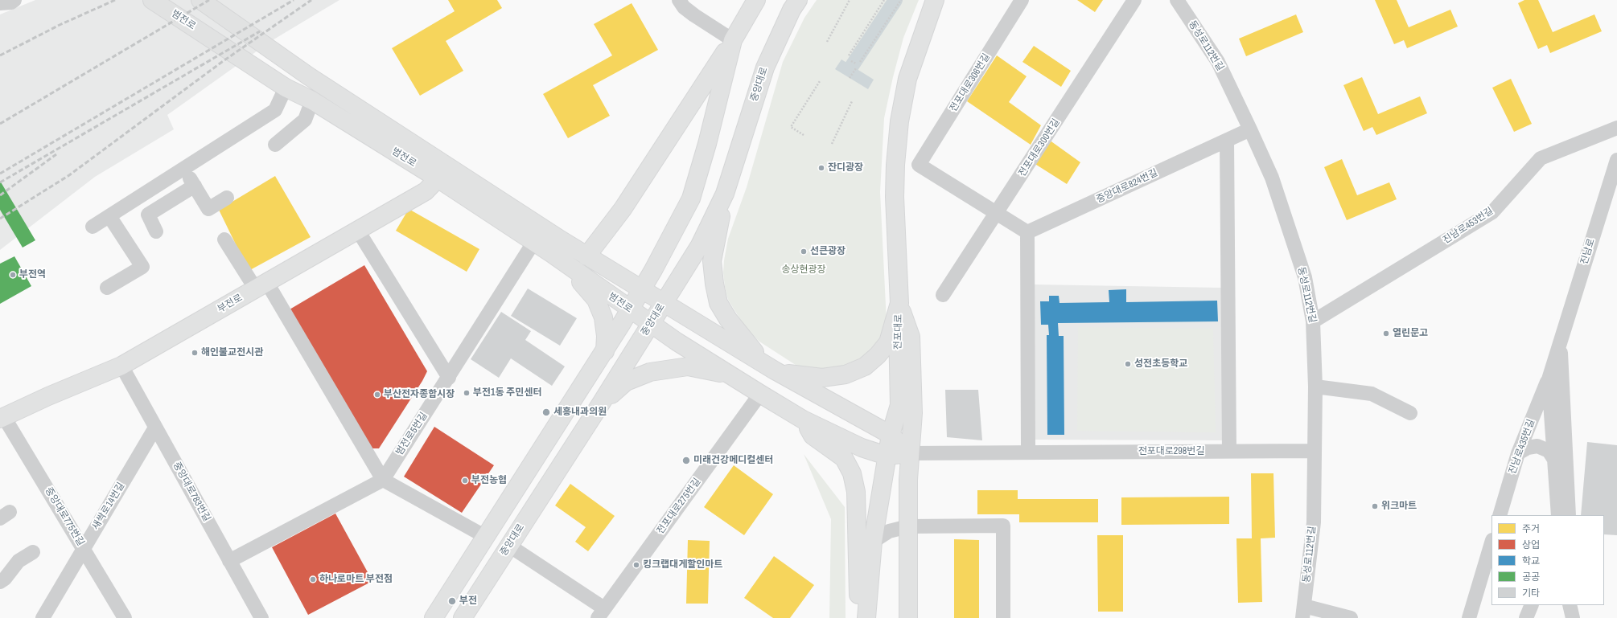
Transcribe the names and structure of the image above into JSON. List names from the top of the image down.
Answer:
{
  "streets": {
    "main road": [
      "범전로",
      "중앙대로",
      "부전로",
      "전포대로"
    ],
    "street": [
      "동성로112번길",
      "전포대로306번길",
      "전포대로300번길",
      "중앙대로824번길",
      "진남로453번길",
      "진남로",
      "범전로5번길",
      "진남로435번길",
      "전포대로298번길",
      "중앙대로783번길",
      "새싹로14번길",
      "전포대로275번길",
      "중앙대로775번길"
    ]
  },
  "crossings": [
    ["범전로", "중앙대로"],
    ["범전로", "부전로"],
    ["범전로", "범전로5번길"],
    ["동성로112번길", "중앙대로824번길"],
    ["동성로112번길", "진남로453번길"],
    ["동성로112번길", "전포대로298번길"],
    ["진남로", "진남로435번길"],
    ["부전로", "중앙대로783번길"],
    ["부전로", "중앙대로775번길"],
    ["전포대로", "전포대로298번길"],
    ["범전로5번길", "중앙대로783번길"],
    ["중앙대로783번길", "새싹로14번길"],
    ["새싹로14번길", "중앙대로775번길"]
  ],
  "parks": ["송상현광장"],
  "places": [
    "잔디광장",
    "선큰광장",
    "부전역",
    "열린문고",
    "해인불교전시관",
    "성전초등학교",
    "부전1동 주민센터",
    "부산전자종합시장",
    "세흥내과의원",
    "미래건강메디컬센터",
    "부전농협",
    "위크마트",
    "킹크랩대게할인마트",
    "하나로마트 부전점",
    "부전"
  ],
  "legend": [
    "주거",
    "상업",
    "학교",
    "공공",
    "기타"
  ]
}
